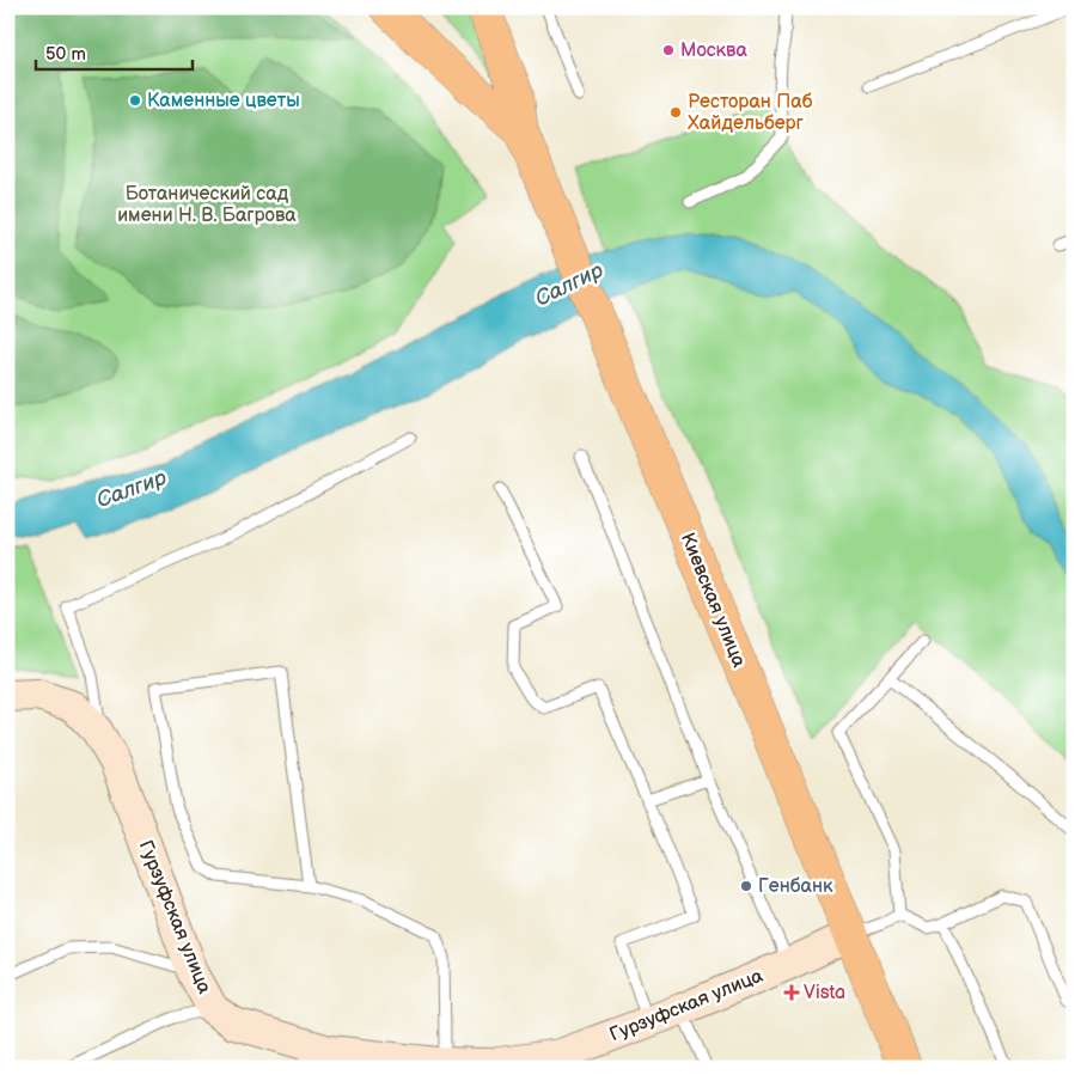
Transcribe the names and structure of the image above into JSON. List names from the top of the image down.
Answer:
{
  "streets": {
    "main road": ["Киевская улица", "Гурзуфская улица"]
  },
  "crossings": [
    ["Киевская улица", "Гурзуфская улица"]
  ],
  "water": ["Салгир"],
  "parks": ["Ботанический сад имени Н. В. Багрова"],
  "places": {
    "other": [
      "Москва",
      "Каменные цветы",
      "Ресторан Паб Хайдельберг",
      "Генбанк"
    ],
    "health": ["Vista"]
  },
  "scale_bar": "50 m"
}
